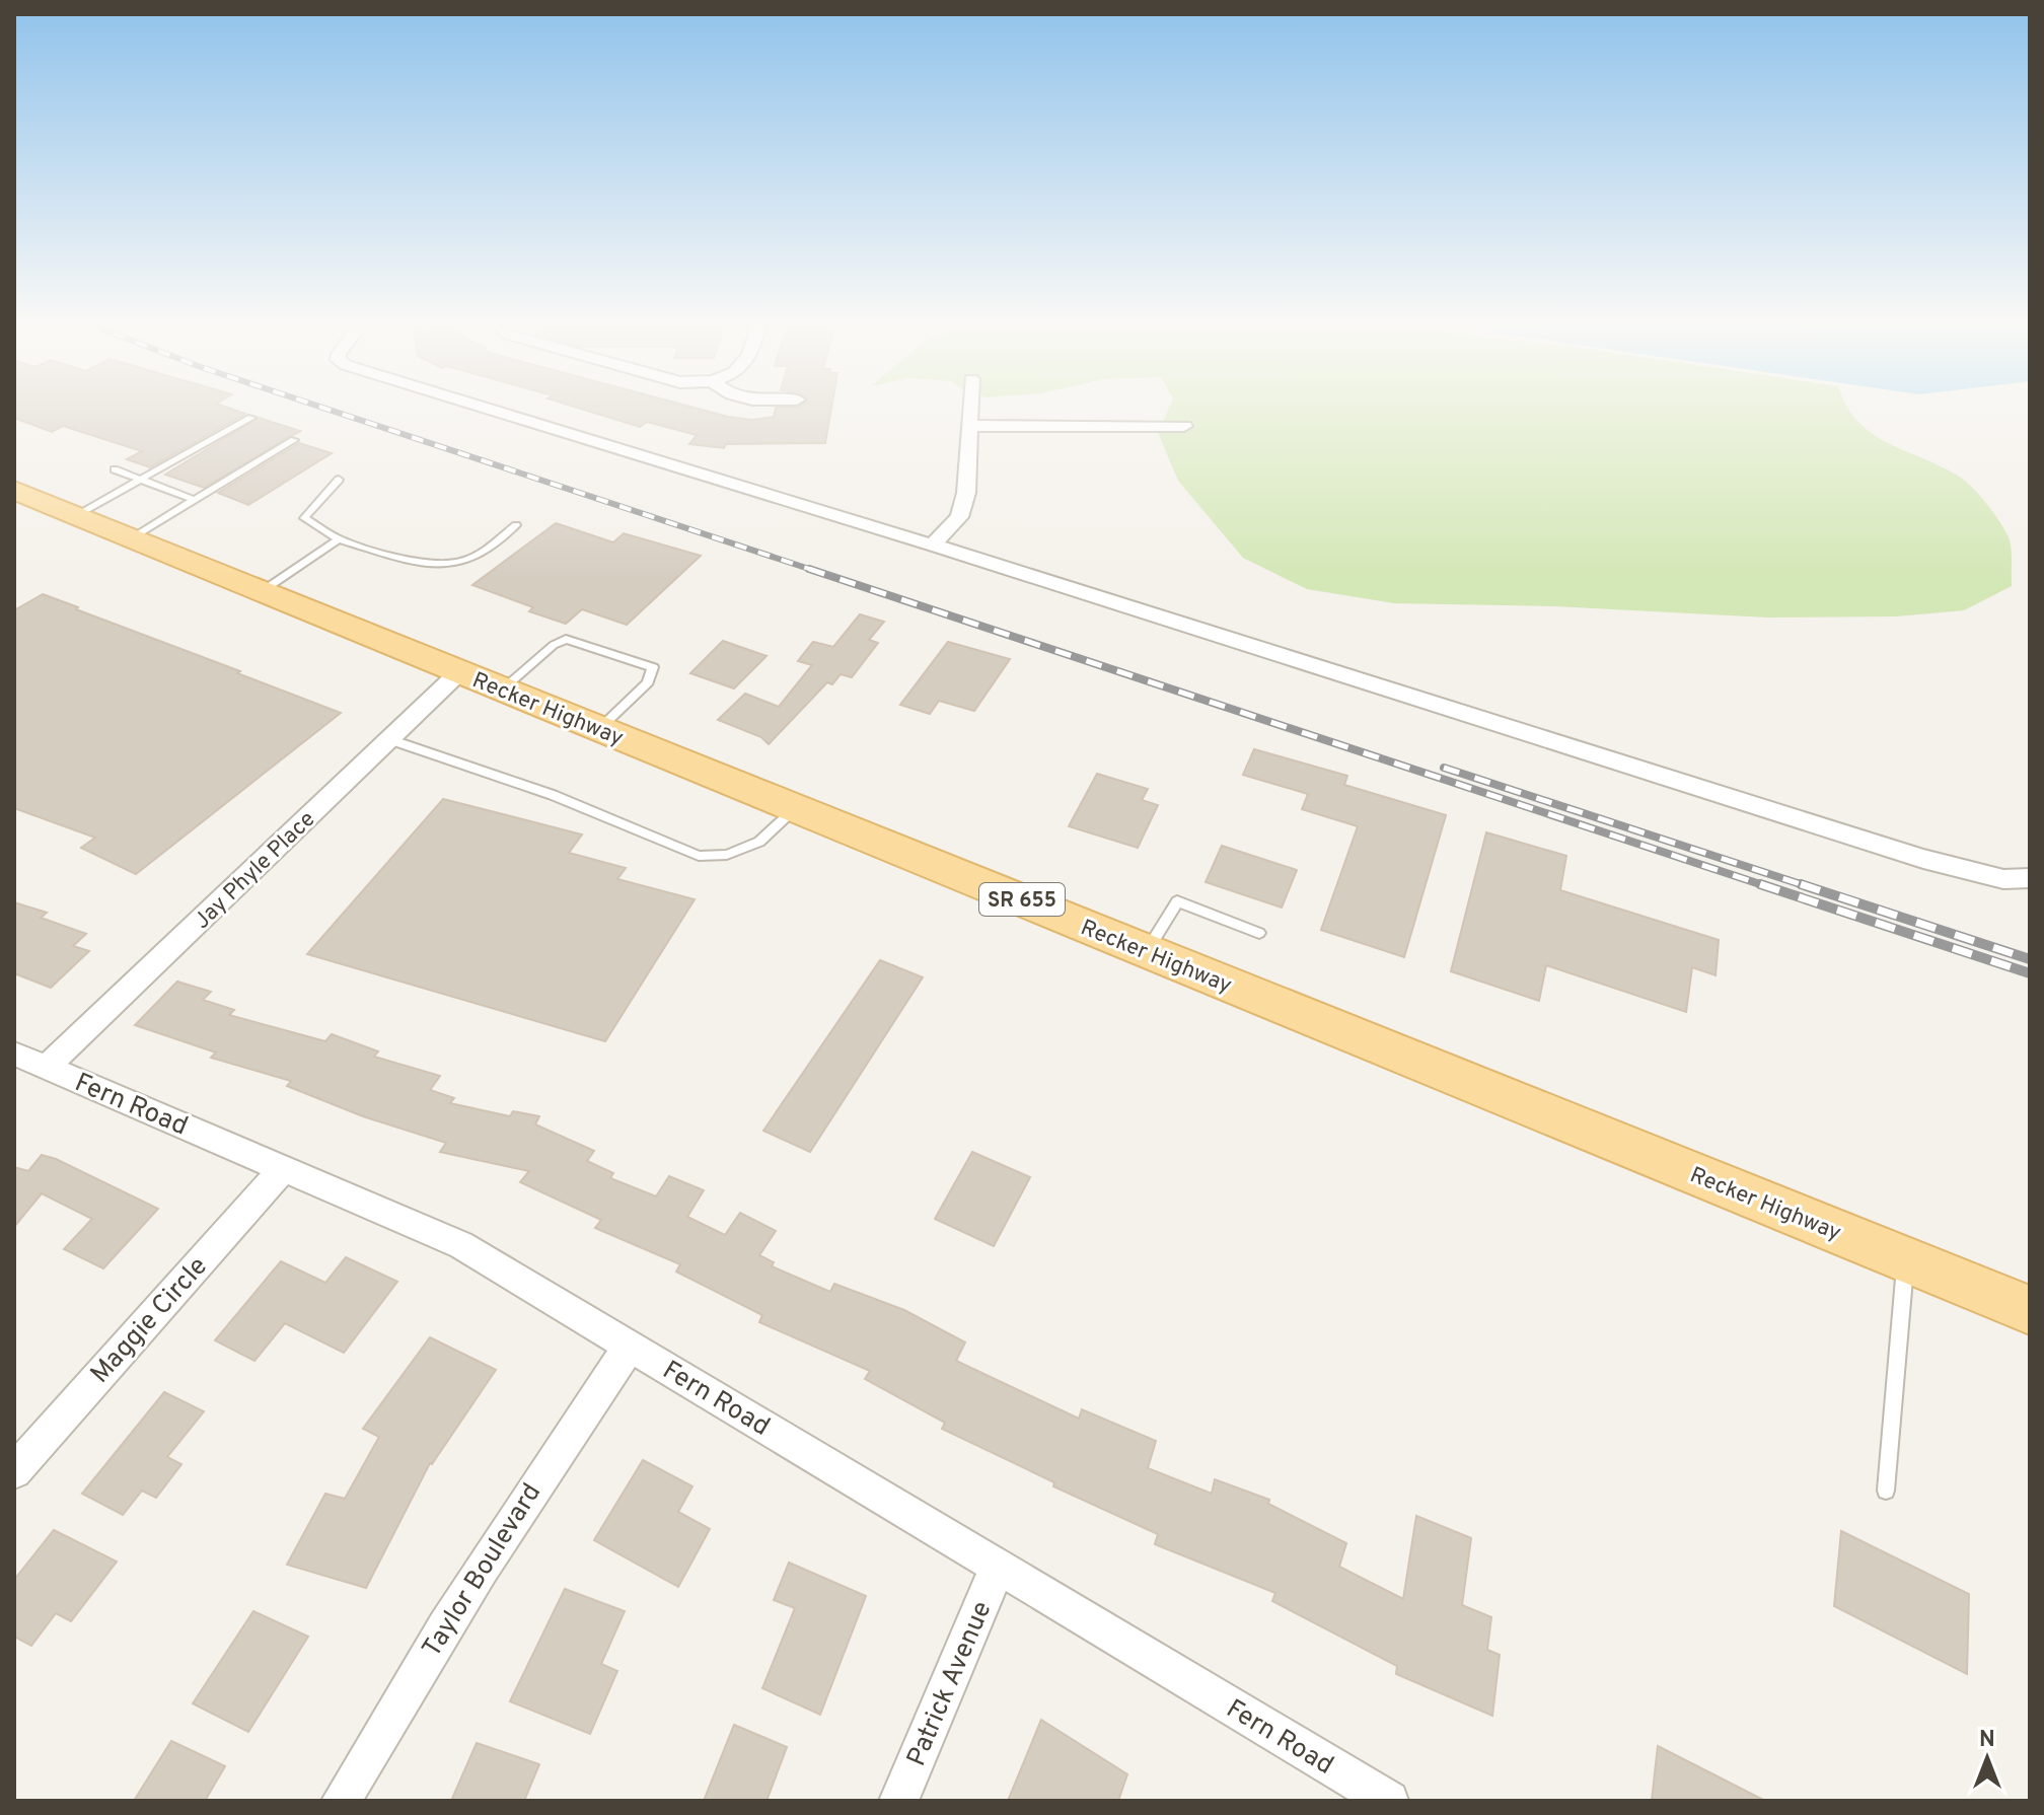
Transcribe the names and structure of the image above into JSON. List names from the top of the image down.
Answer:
{
  "streets": {
    "main road": ["Recker Highway", "SR 655"],
    "street": [
      "Jay Phyle Place",
      "Fern Road",
      "Maggie Circle",
      "Taylor Boulevard",
      "Patrick Avenue"
    ]
  },
  "crossings": [
    ["Recker Highway", "Jay Phyle Place"],
    ["Jay Phyle Place", "Fern Road"],
    ["Fern Road", "Maggie Circle"],
    ["Fern Road", "Taylor Boulevard"],
    ["Fern Road", "Patrick Avenue"]
  ],
  "north": "top"
}
